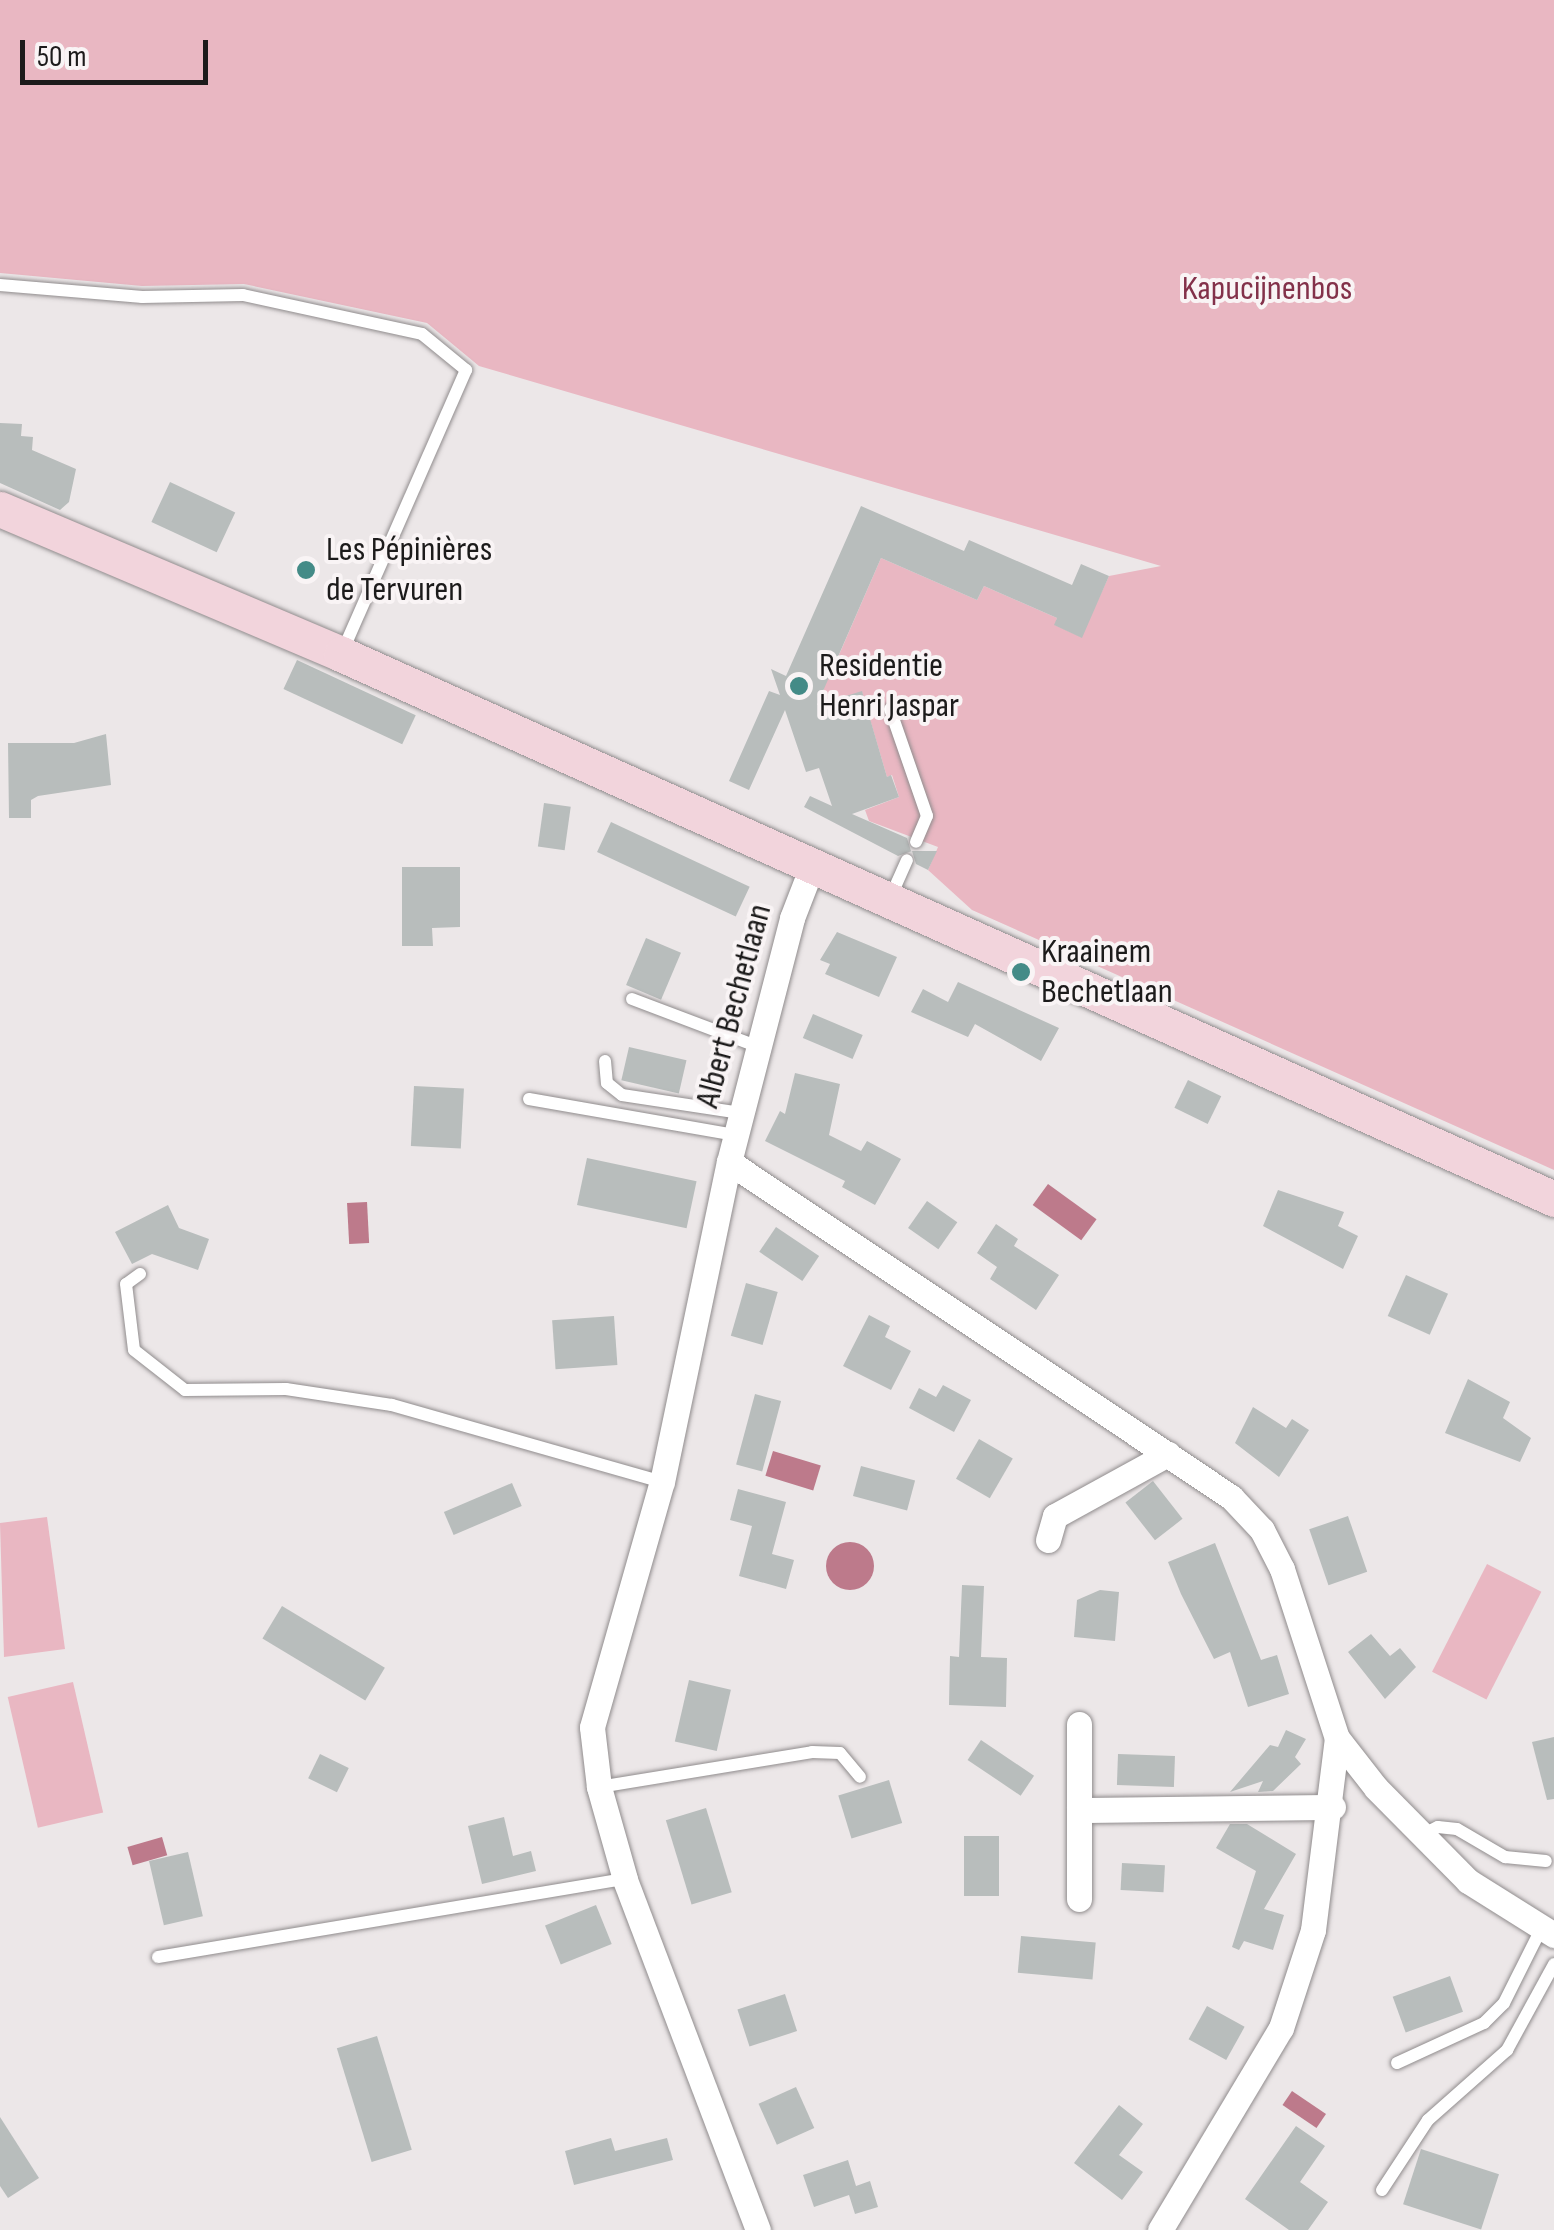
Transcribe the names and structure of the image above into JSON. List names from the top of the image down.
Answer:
{
  "streets": {
    "street": ["Albert Bechetlaan"]
  },
  "parks": ["Kapucijnenbos"],
  "places": ["Les Pépinières de Tervuren", "Residentie Henri Jaspar", "Kraainem Bechetlaan"],
  "scale_bar": "50 m"
}
